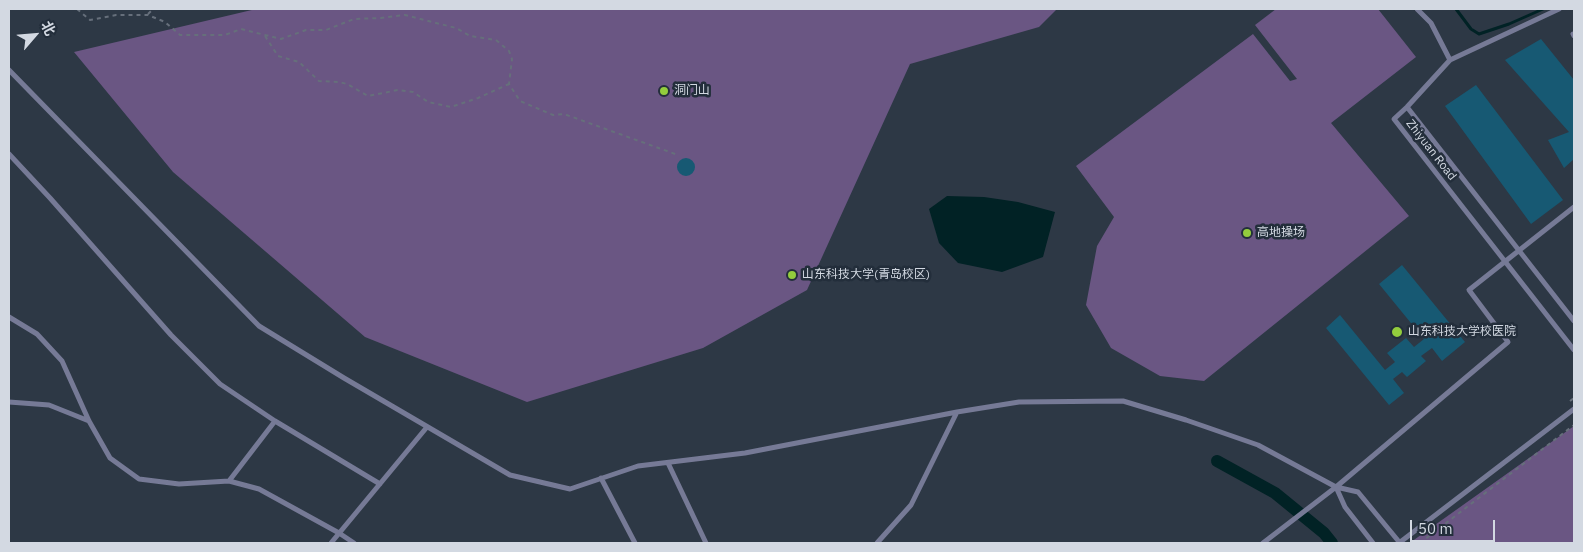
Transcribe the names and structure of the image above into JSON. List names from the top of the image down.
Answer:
{
  "streets": {
    "lane": ["Zhiyuan Road"]
  },
  "places": [
    "洞门山",
    "高地操场",
    "山东科技大学(青岛校区)",
    "山东科技大学校医院"
  ],
  "scale_bar": "50 m",
  "north": "top right"
}
